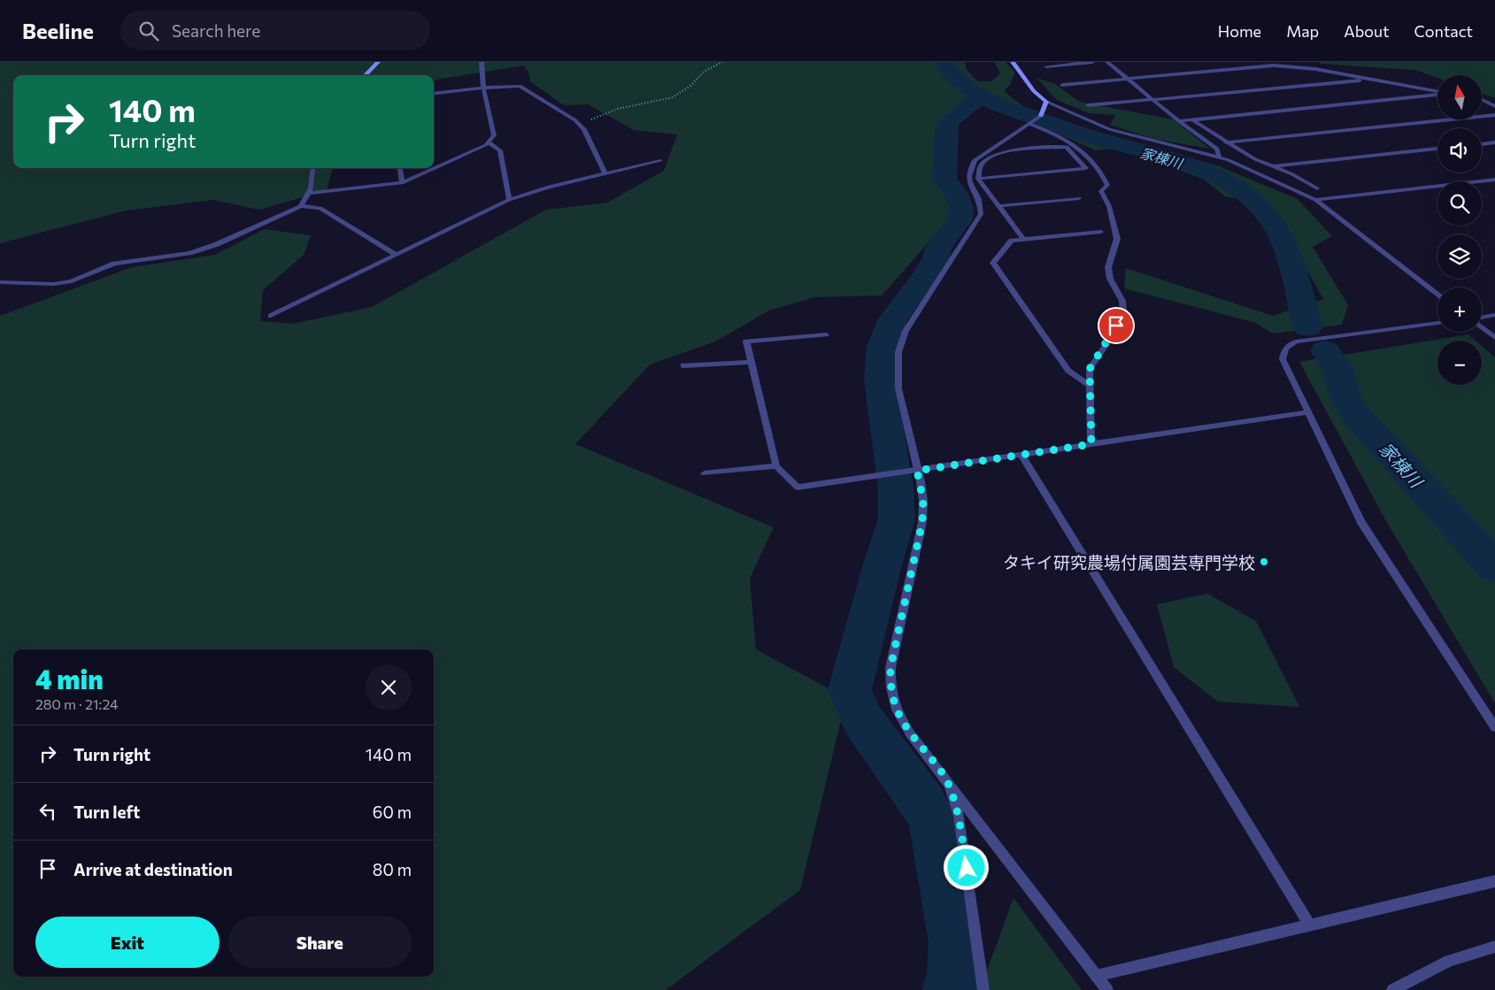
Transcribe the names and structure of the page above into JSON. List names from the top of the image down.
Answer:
{
  "water": ["家棟川"],
  "places": ["タキイ研究農場付属園芸専門学校"],
  "north": "top",
  "page": {
    "header": "Beeline",
    "search": "Search here",
    "nav": [
      "Home",
      "Map",
      "About",
      "Contact"
    ],
    "map_buttons": ["+", "−"],
    "turn": ["140 m", "Turn right"],
    "heading": ["4 min", "280 m · 21:24"],
    "list": [
      {
        "name": "Turn right",
        "value": "140 m"
      },
      {
        "name": "Turn left",
        "value": "60 m"
      },
      {
        "name": "Arrive at destination",
        "value": "80 m"
      }
    ],
    "buttons": ["Exit", "Share"]
  }
}
